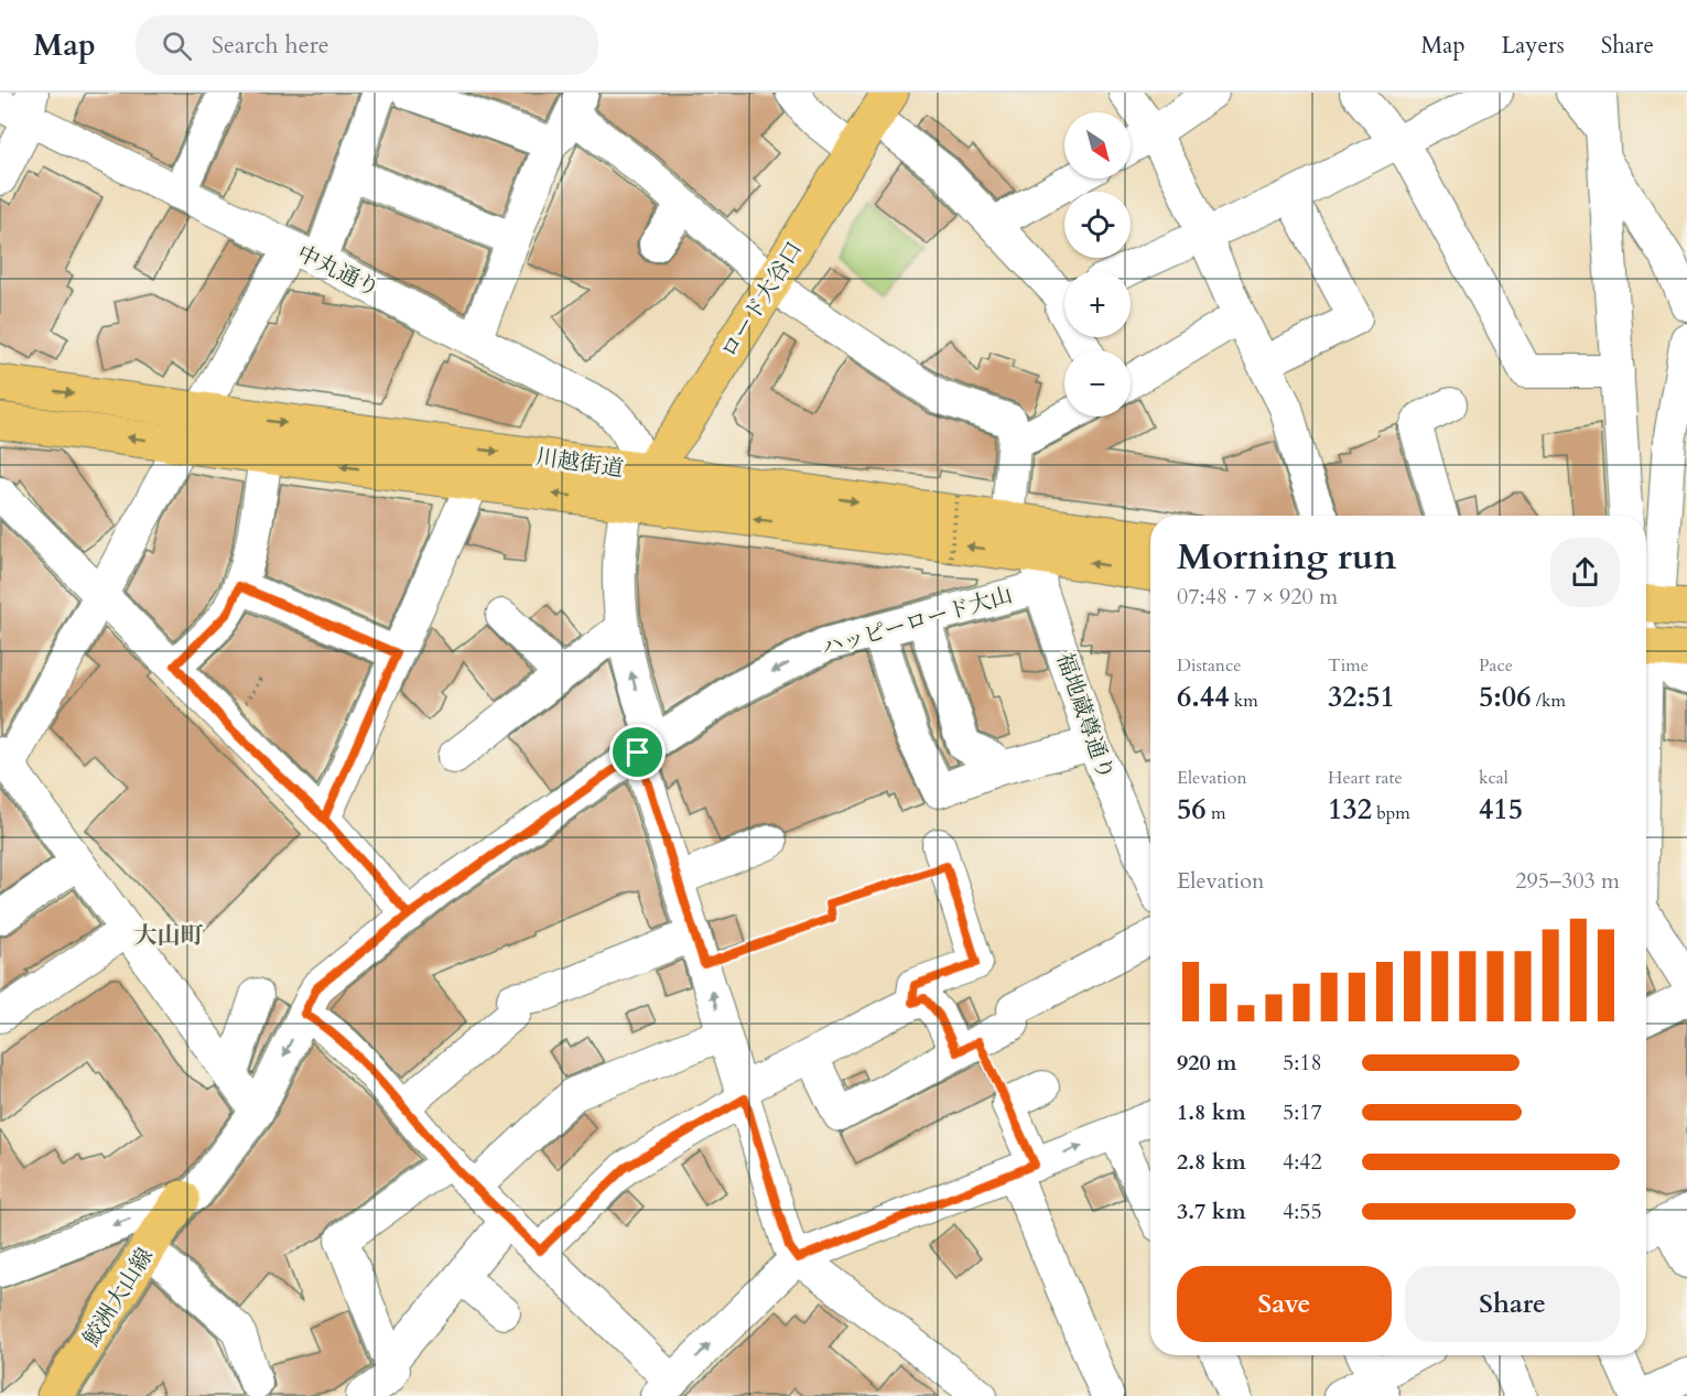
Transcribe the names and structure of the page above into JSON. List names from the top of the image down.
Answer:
{
  "streets": {
    "main road": ["ロード大谷口", "川越街道", "鮫洲大山線"],
    "street": ["中丸通り", "ハッピーロード大山", "福地蔵尊通り"]
  },
  "crossings": [
    ["中丸通り", "ロード大谷口"],
    ["中丸通り", "川越街道"],
    ["ロード大谷口", "川越街道"],
    ["川越街道", "ハッピーロード大山"],
    ["川越街道", "福地蔵尊通り"],
    ["ハッピーロード大山", "福地蔵尊通り"],
    ["ハッピーロード大山", "鮫洲大山線"]
  ],
  "districts": ["大山町"],
  "north": "bottom right",
  "page": {
    "header": "Map",
    "search": "Search here",
    "nav": ["Map", "Layers", "Share"],
    "map_buttons": ["+", "−"],
    "heading": ["Morning run", "07:48 · 7 × 920 m"],
    "stats": [
      ["Distance", "6.44 km"],
      ["Time", "32:51"],
      ["Pace", "5:06 /km"],
      ["Elevation", "56 m"],
      ["Heart rate", "132 bpm"],
      ["kcal", "415"]
    ],
    "chart": ["Elevation", "295–303 m"],
    "list": [
      {
        "name": "920 m",
        "note": "5:18"
      },
      {
        "name": "1.8 km",
        "note": "5:17"
      },
      {
        "name": "2.8 km",
        "note": "4:42"
      },
      {
        "name": "3.7 km",
        "note": "4:55"
      }
    ],
    "buttons": ["Save", "Share"]
  }
}
